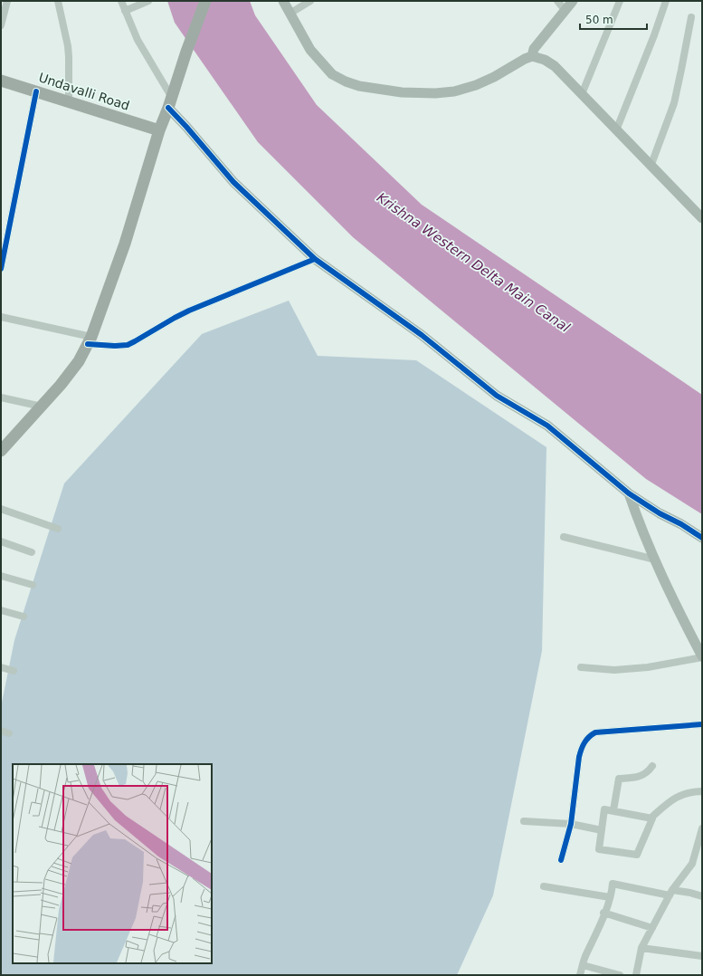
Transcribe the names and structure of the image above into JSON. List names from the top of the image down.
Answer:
{
  "streets": {
    "main road": ["Undavalli Road"]
  },
  "water": ["Krishna Western Delta Main Canal"],
  "scale_bar": "50 m"
}
